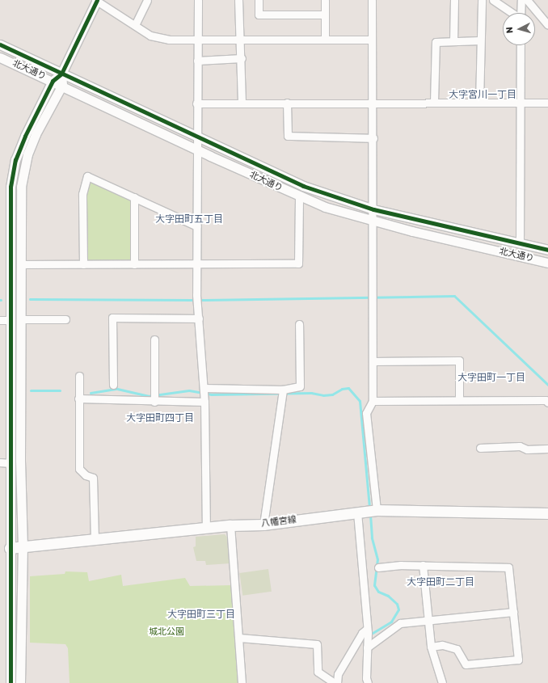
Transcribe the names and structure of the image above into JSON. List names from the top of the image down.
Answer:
{
  "streets": {
    "main road": ["八幡宮線"],
    "street": ["北大通り"]
  },
  "districts": [
    "大字宮川一丁目",
    "大字田町五丁目",
    "大字田町一丁目",
    "大字田町四丁目",
    "大字田町二丁目",
    "大字田町三丁目"
  ],
  "parks": ["城北公園"],
  "north": "left"
}
